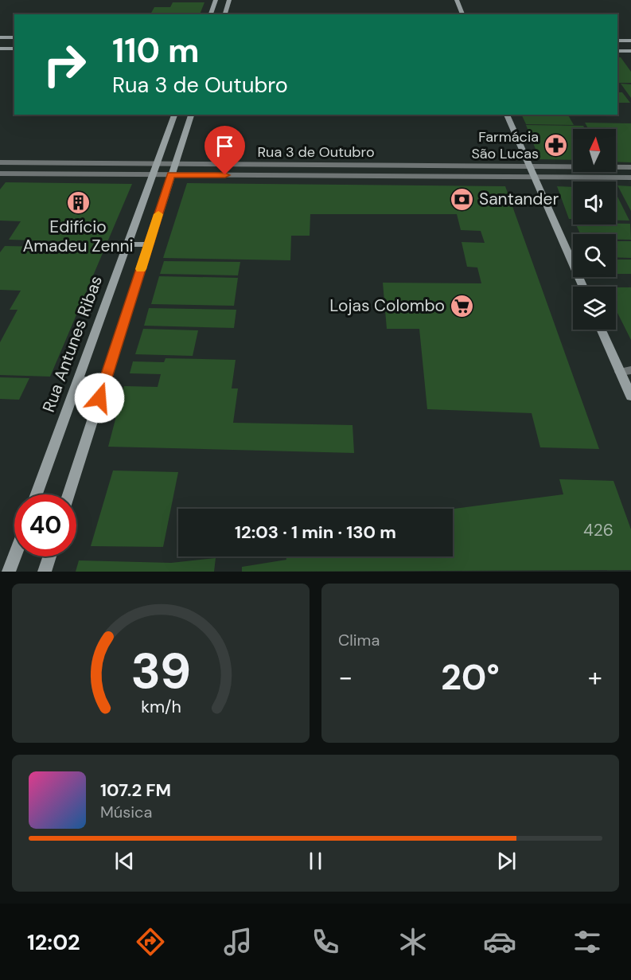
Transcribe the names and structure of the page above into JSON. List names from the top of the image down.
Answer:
{
  "streets": {
    "street": ["Rua 3 de Outubro", "Rua Antunes Ribas"]
  },
  "crossings": [
    ["Rua 3 de Outubro", "Rua Antunes Ribas"]
  ],
  "places": {
    "pharmacy": ["Farmácia São Lucas"],
    "bank": ["Santander"],
    "building": ["Edifício Amadeu Zenni"],
    "supermarket": ["Lojas Colombo"]
  },
  "house_numbers": ["426"],
  "north": "top",
  "page": {
    "turn": ["110 m", "Rua 3 de Outubro"],
    "limit": "40",
    "trip": "12:03 · 1 min · 130 m",
    "tile": "Clima",
    "heat": ["−", "20°", "+"],
    "song": ["107.2 FM", "Música"],
    "tabs": "12:02",
    "gauge": ["39", "km/h"]
  }
}
